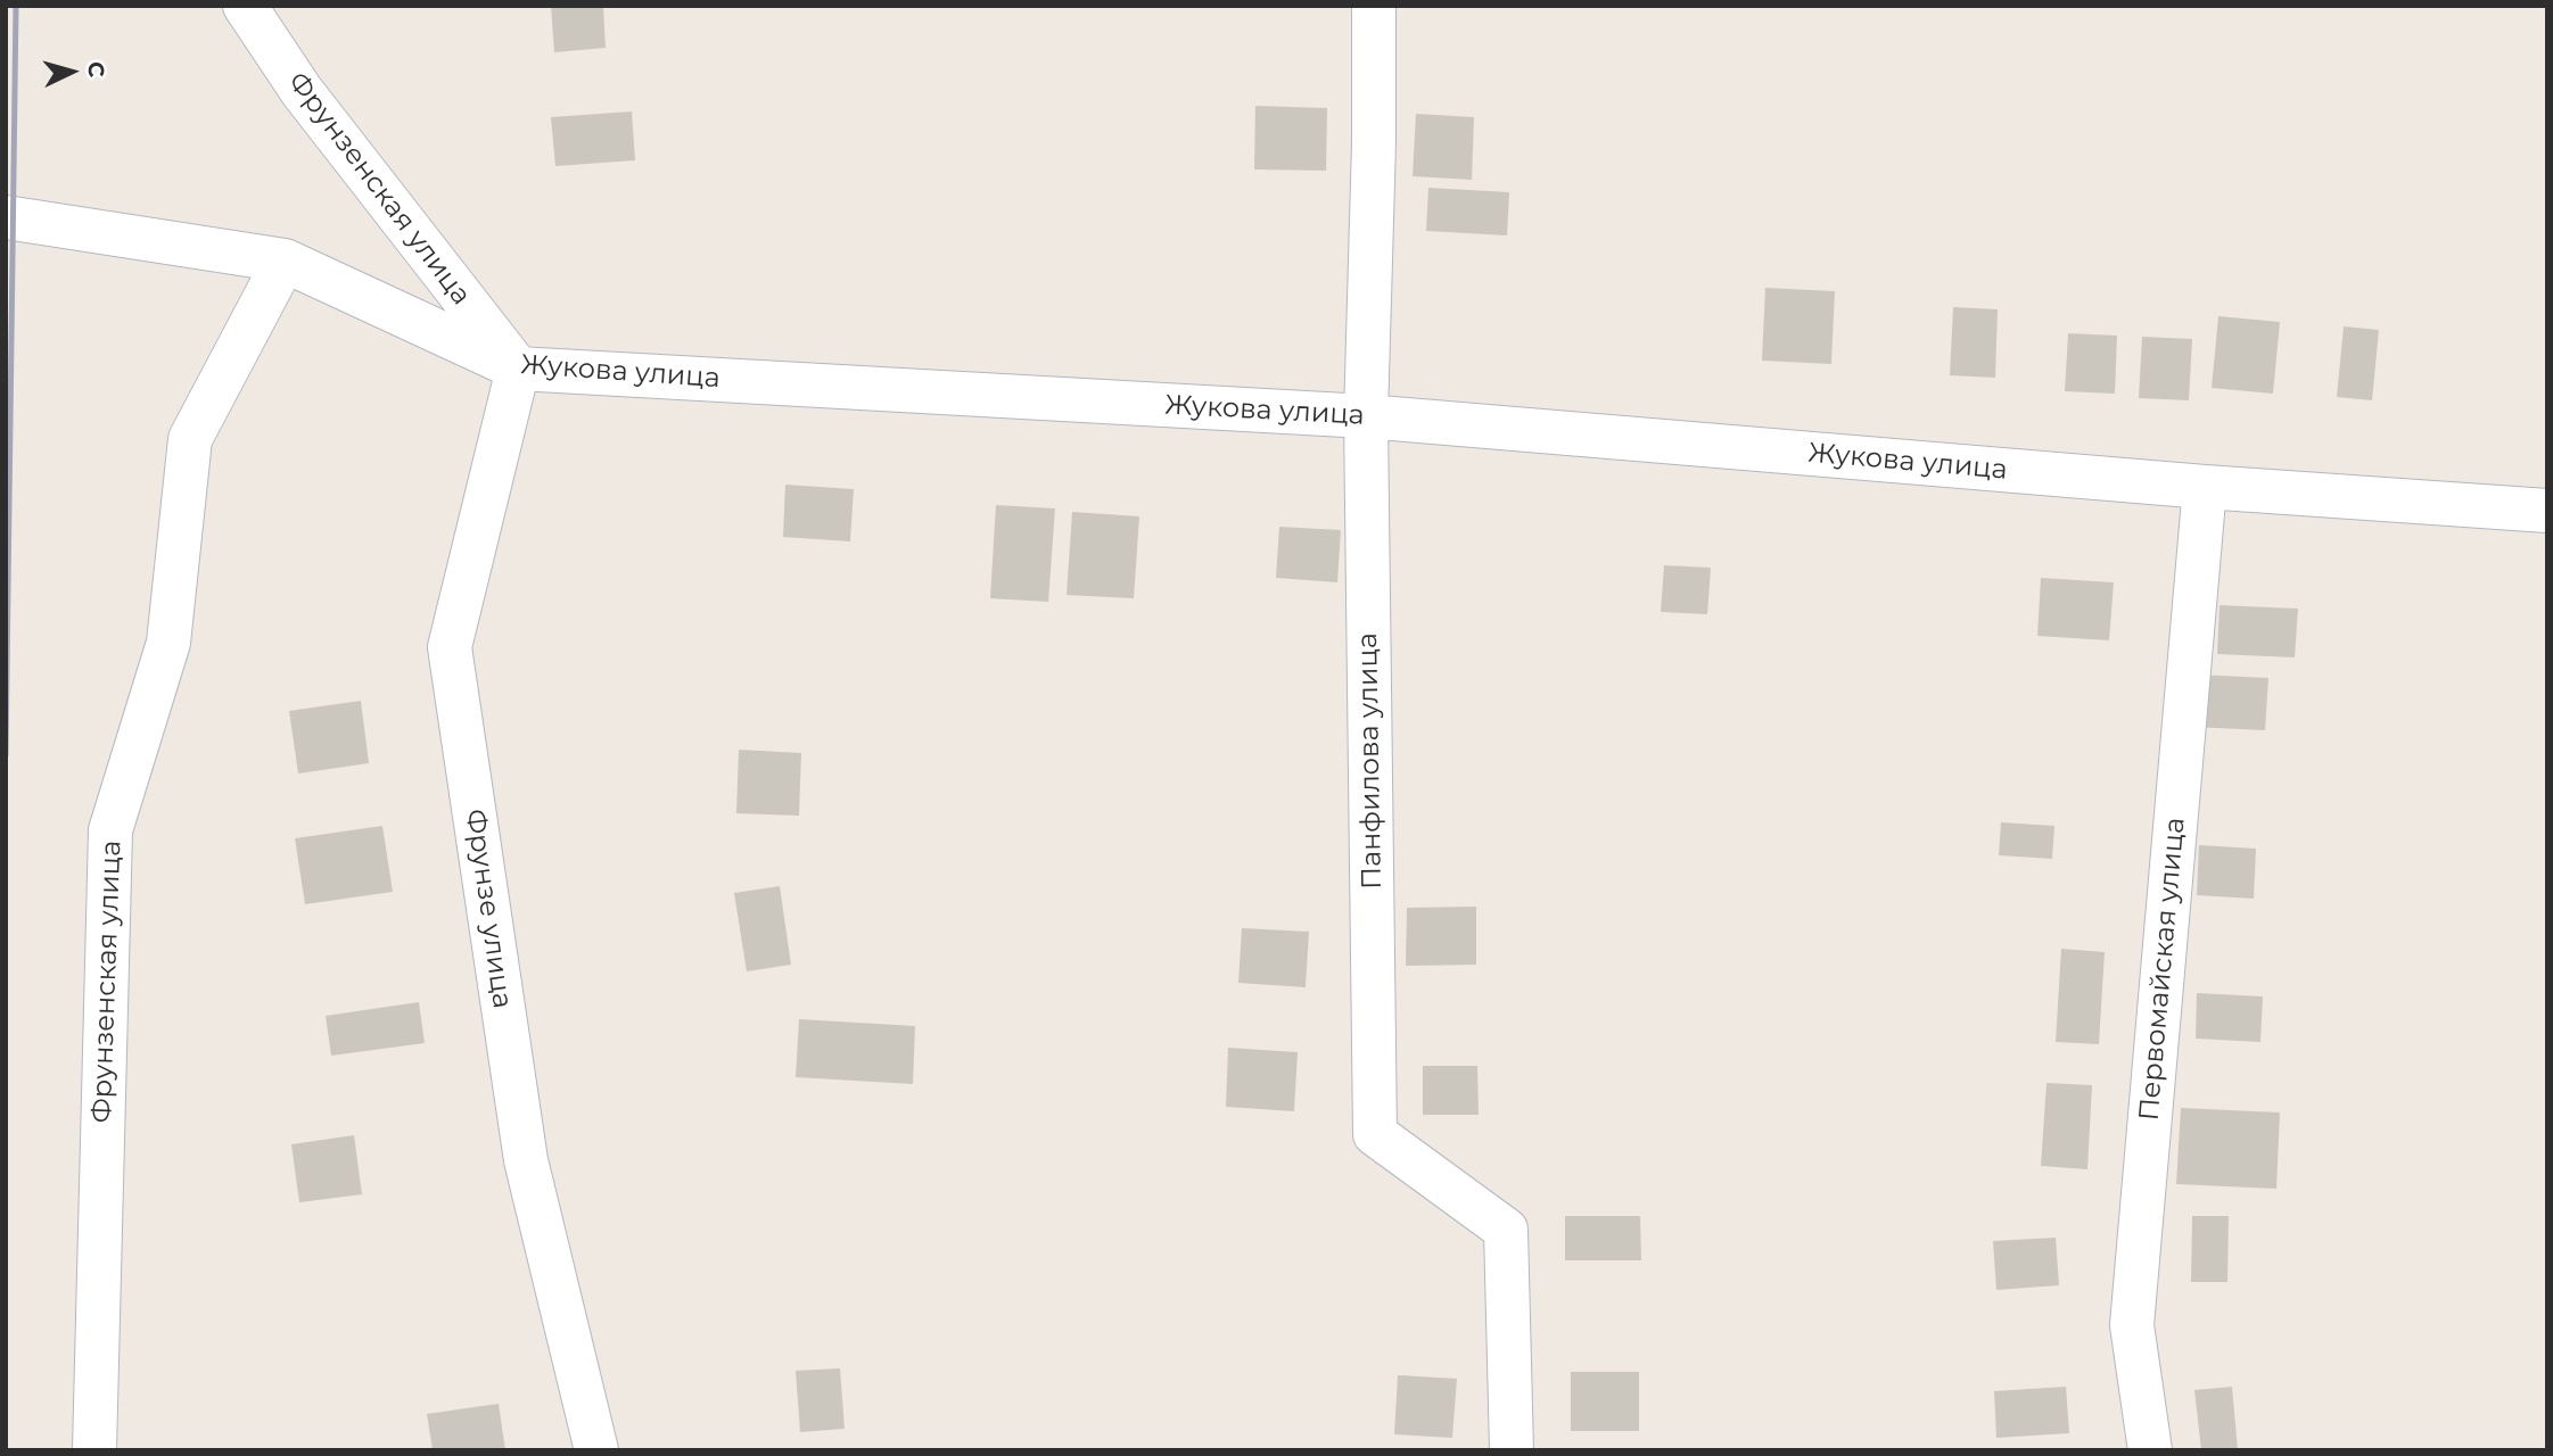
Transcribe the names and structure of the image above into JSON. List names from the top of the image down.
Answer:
{
  "streets": {
    "street": [
      "Фрунзенская улица",
      "Жукова улица",
      "Панфилова улица",
      "Фрунзе улица",
      "Первомайская улица"
    ]
  },
  "crossings": [
    ["Фрунзенская улица", "Жукова улица"],
    ["Фрунзенская улица", "Фрунзе улица"],
    ["Жукова улица", "Панфилова улица"],
    ["Жукова улица", "Фрунзе улица"],
    ["Жукова улица", "Первомайская улица"]
  ],
  "north": "right"
}
